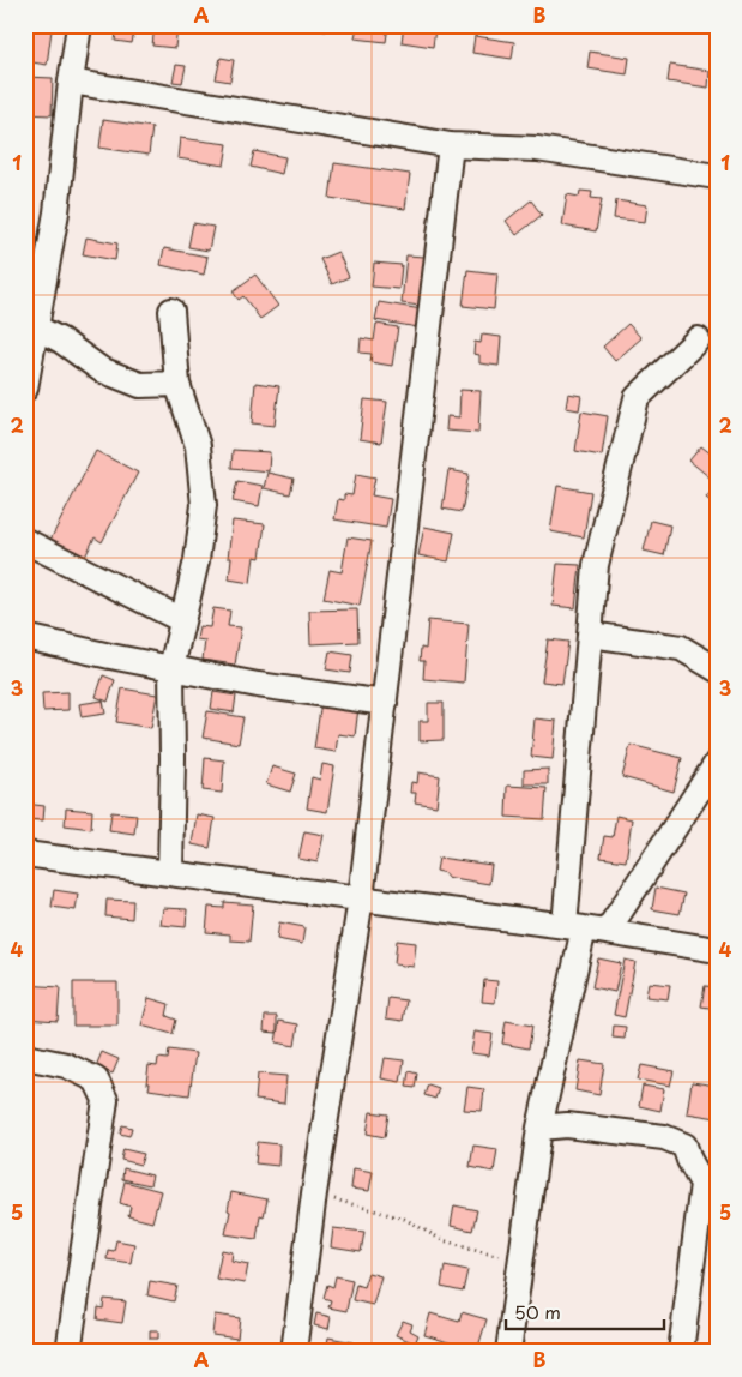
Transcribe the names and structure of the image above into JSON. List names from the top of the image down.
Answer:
{
  "scale_bar": "50 m",
  "grid": {
    "columns": ["A", "B"],
    "rows": [
      "1",
      "2",
      "3",
      "4",
      "5"
    ]
  }
}
